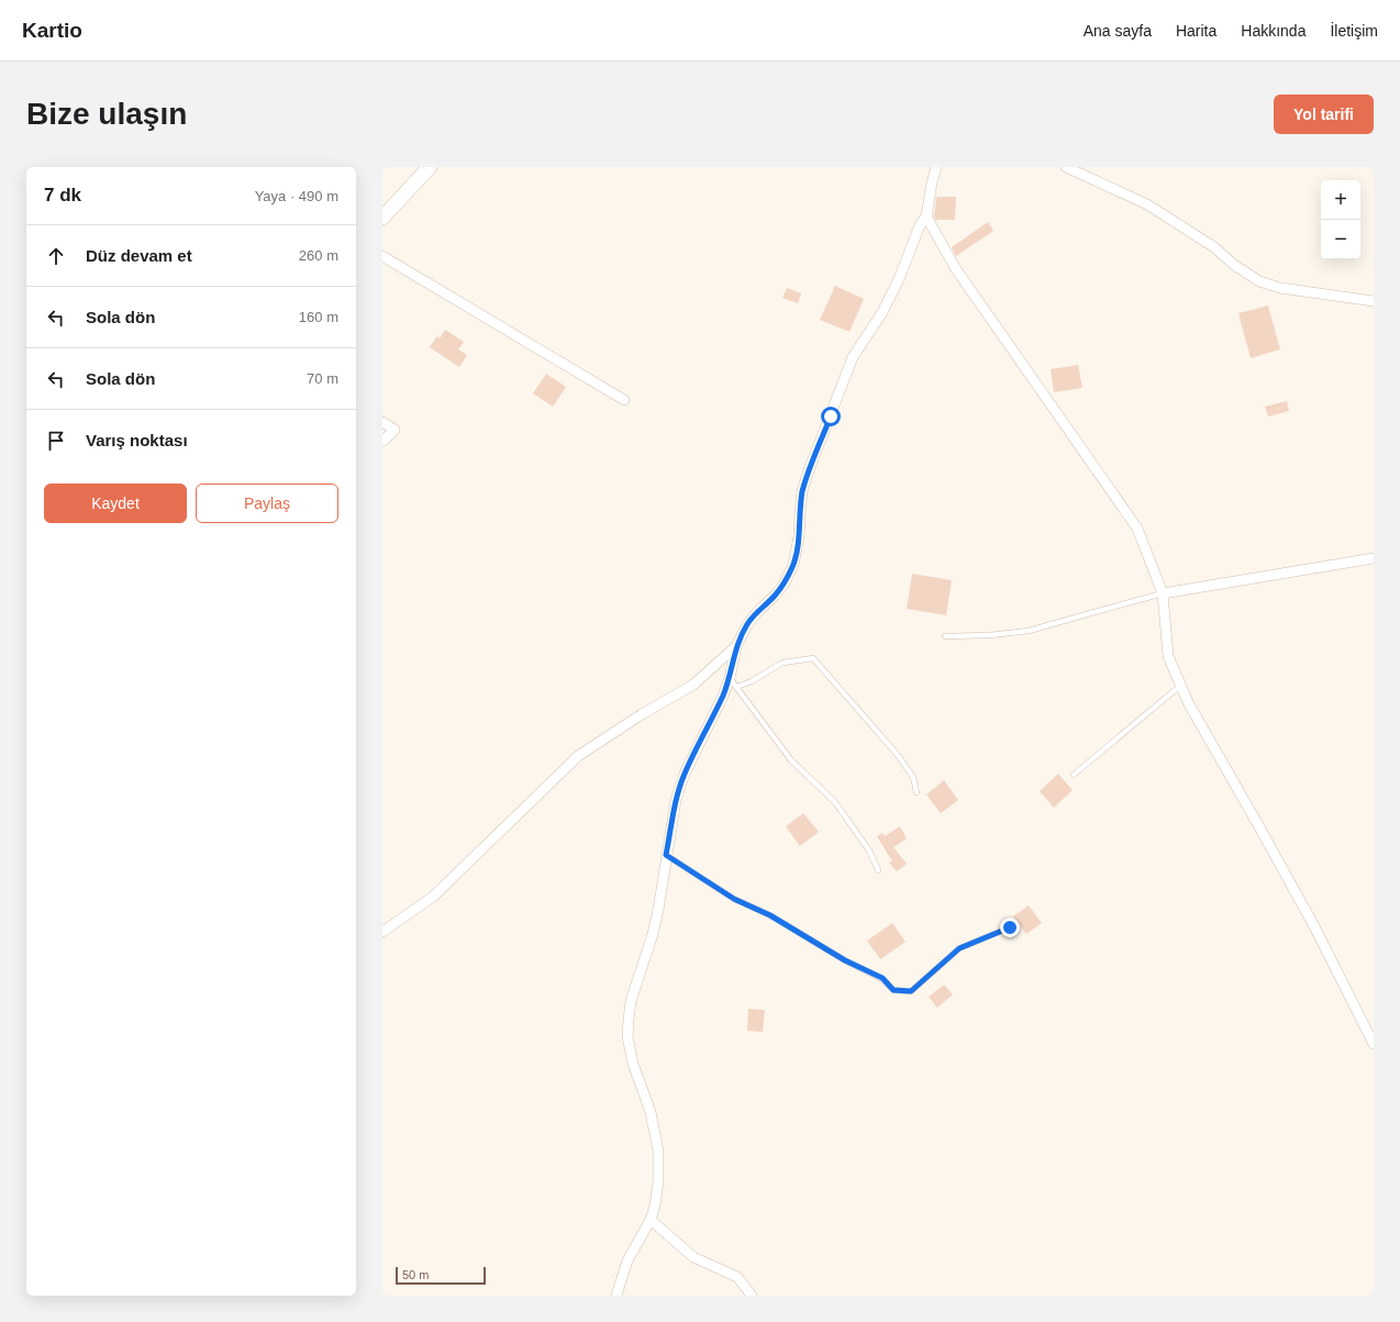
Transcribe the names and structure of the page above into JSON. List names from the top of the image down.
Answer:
{
  "scale_bar": "50 m",
  "page": {
    "header": "Kartio",
    "nav": [
      "Ana sayfa",
      "Harita",
      "Hakkında",
      "İletişim"
    ],
    "buttons": [
      "Yol tarifi",
      ["Kaydet", "Paylaş"]
    ],
    "title": "Bize ulaşın",
    "heading": ["7 dk", "Yaya · 490 m"],
    "map_buttons": ["+", "−"],
    "list": [
      ["Düz devam et", "260 m"],
      ["Sola dön", "160 m"],
      ["Sola dön", "70 m"],
      "Varış noktası"
    ],
    "scale": "50 m"
  }
}
